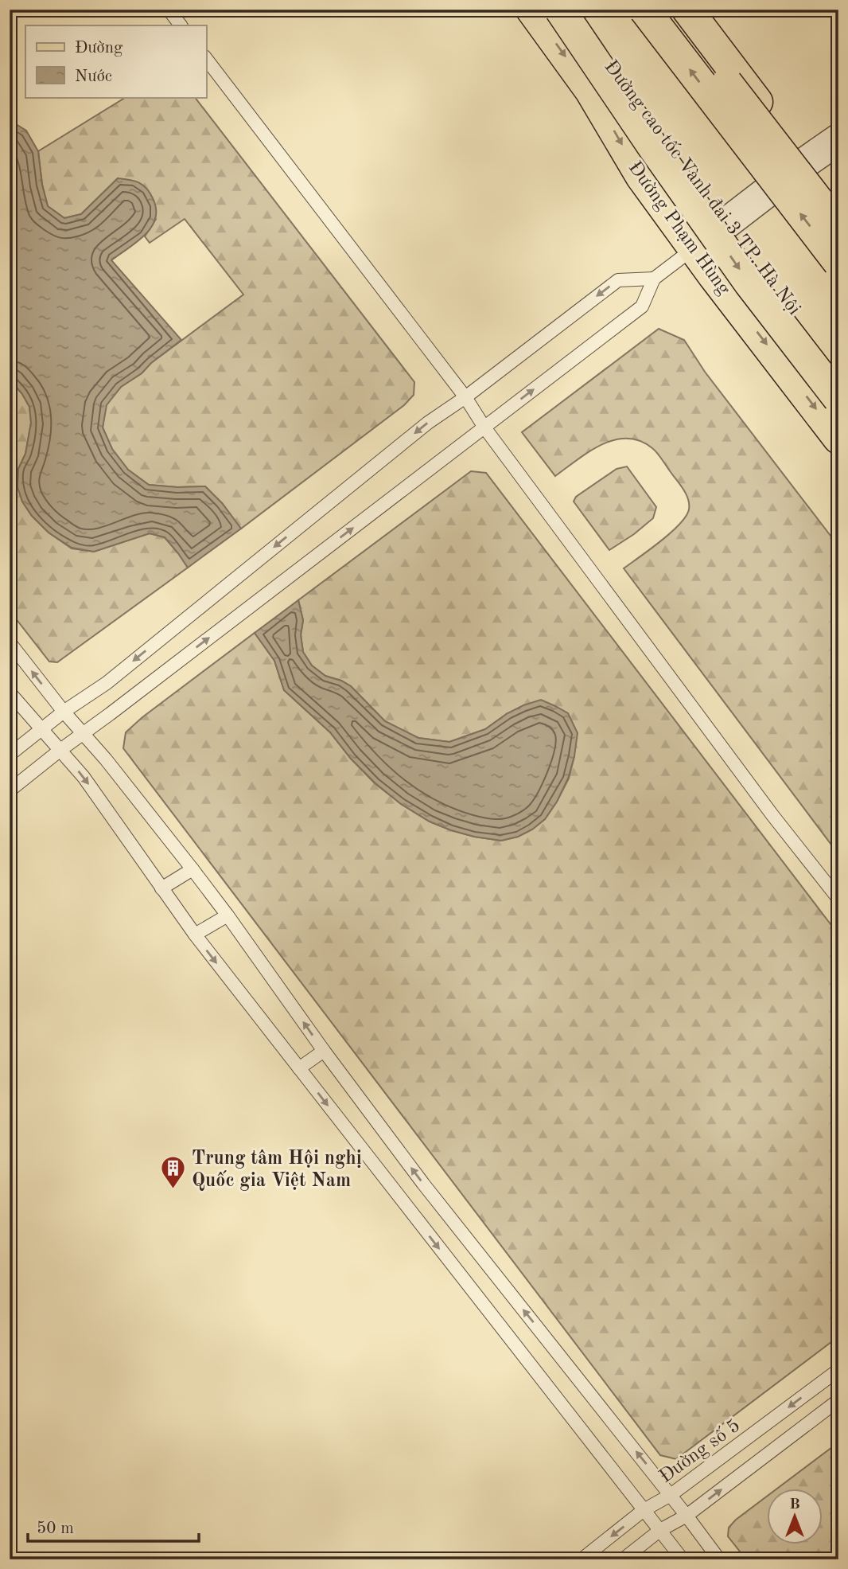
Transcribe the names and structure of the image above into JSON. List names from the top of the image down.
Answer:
{
  "streets": {
    "main road": ["Đường cao tốc Vành đai 3 TP. Hà Nội", "Đường Phạm Hùng"],
    "lane": ["Đường số 5"]
  },
  "places": {
    "building": ["Trung tâm Hội nghị Quốc gia Việt Nam"]
  },
  "legend": ["Đường", "Nước"],
  "scale_bar": "50 m",
  "north": "top"
}
